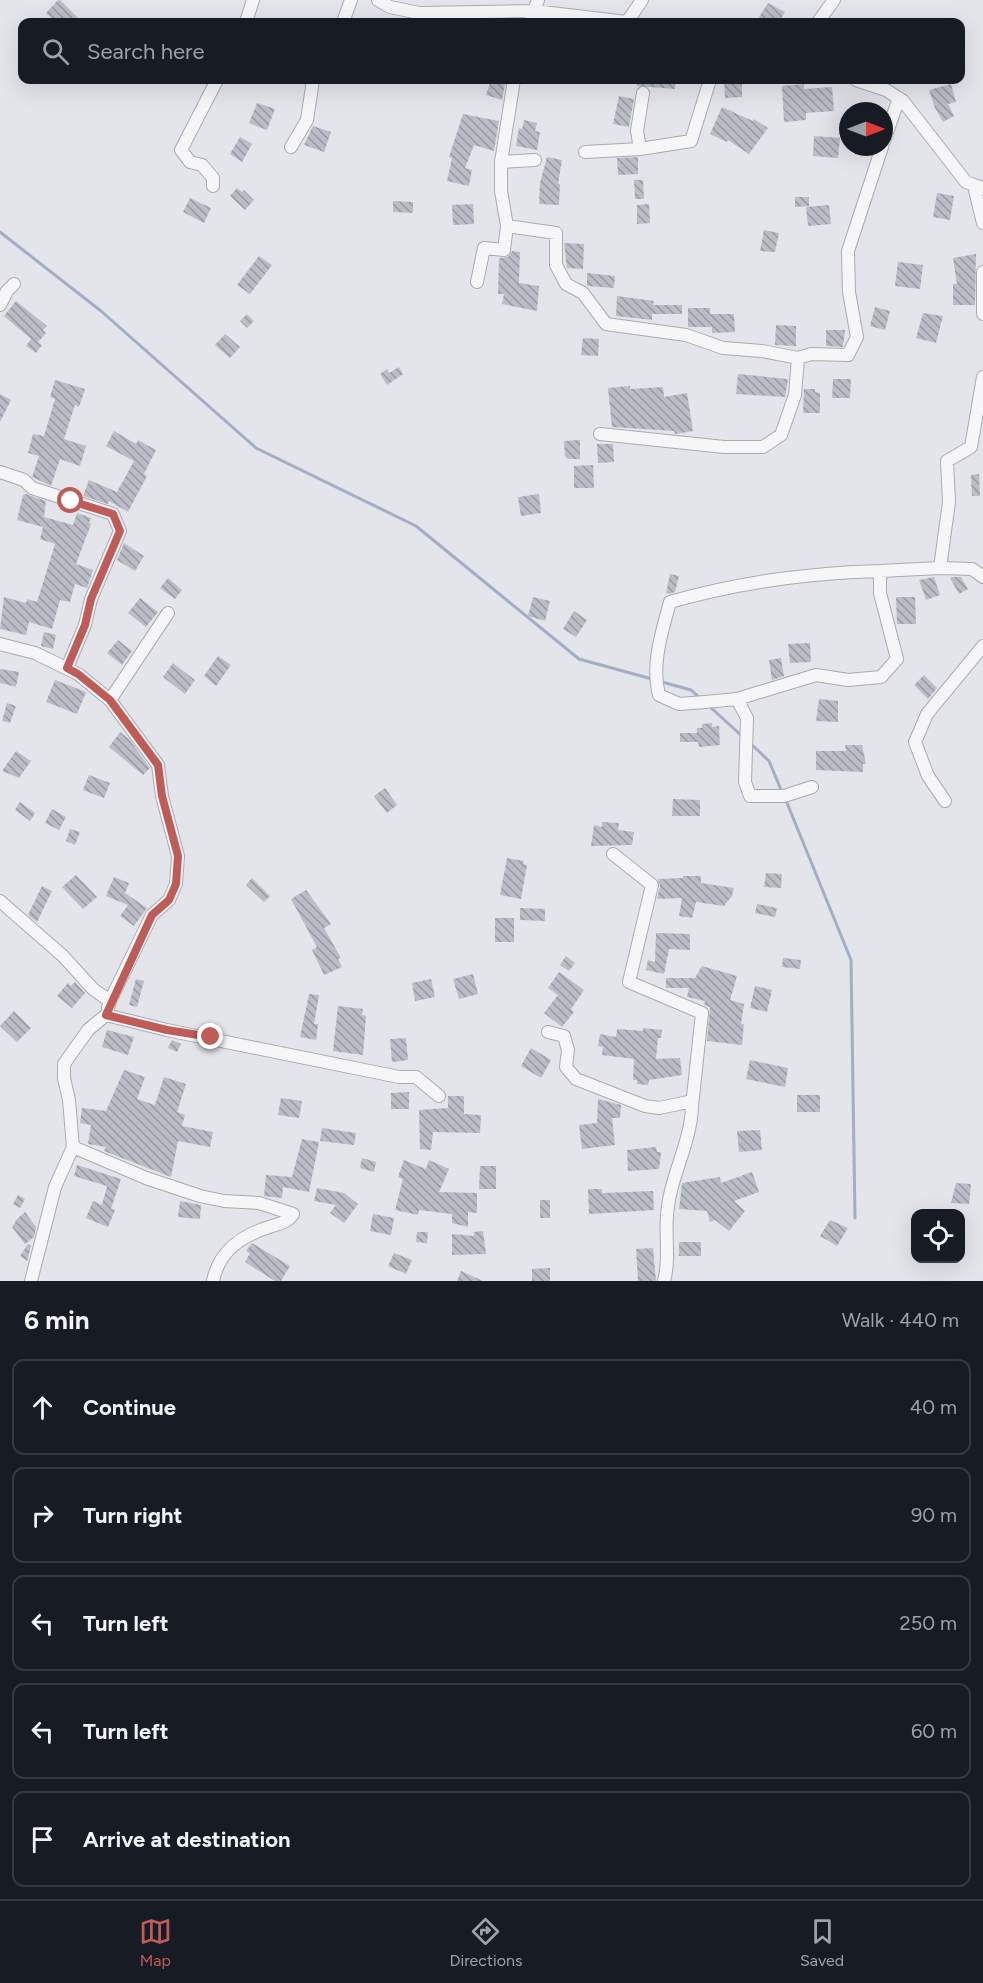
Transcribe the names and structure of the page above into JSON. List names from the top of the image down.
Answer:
{
  "north": "right",
  "page": {
    "search": "Search here",
    "heading": ["6 min", "Walk · 440 m"],
    "list": [
      ["Continue", "40 m"],
      ["Turn right", "90 m"],
      ["Turn left", "250 m"],
      ["Turn left", "60 m"],
      "Arrive at destination"
    ],
    "nav": ["Map", "Directions", "Saved"]
  }
}
